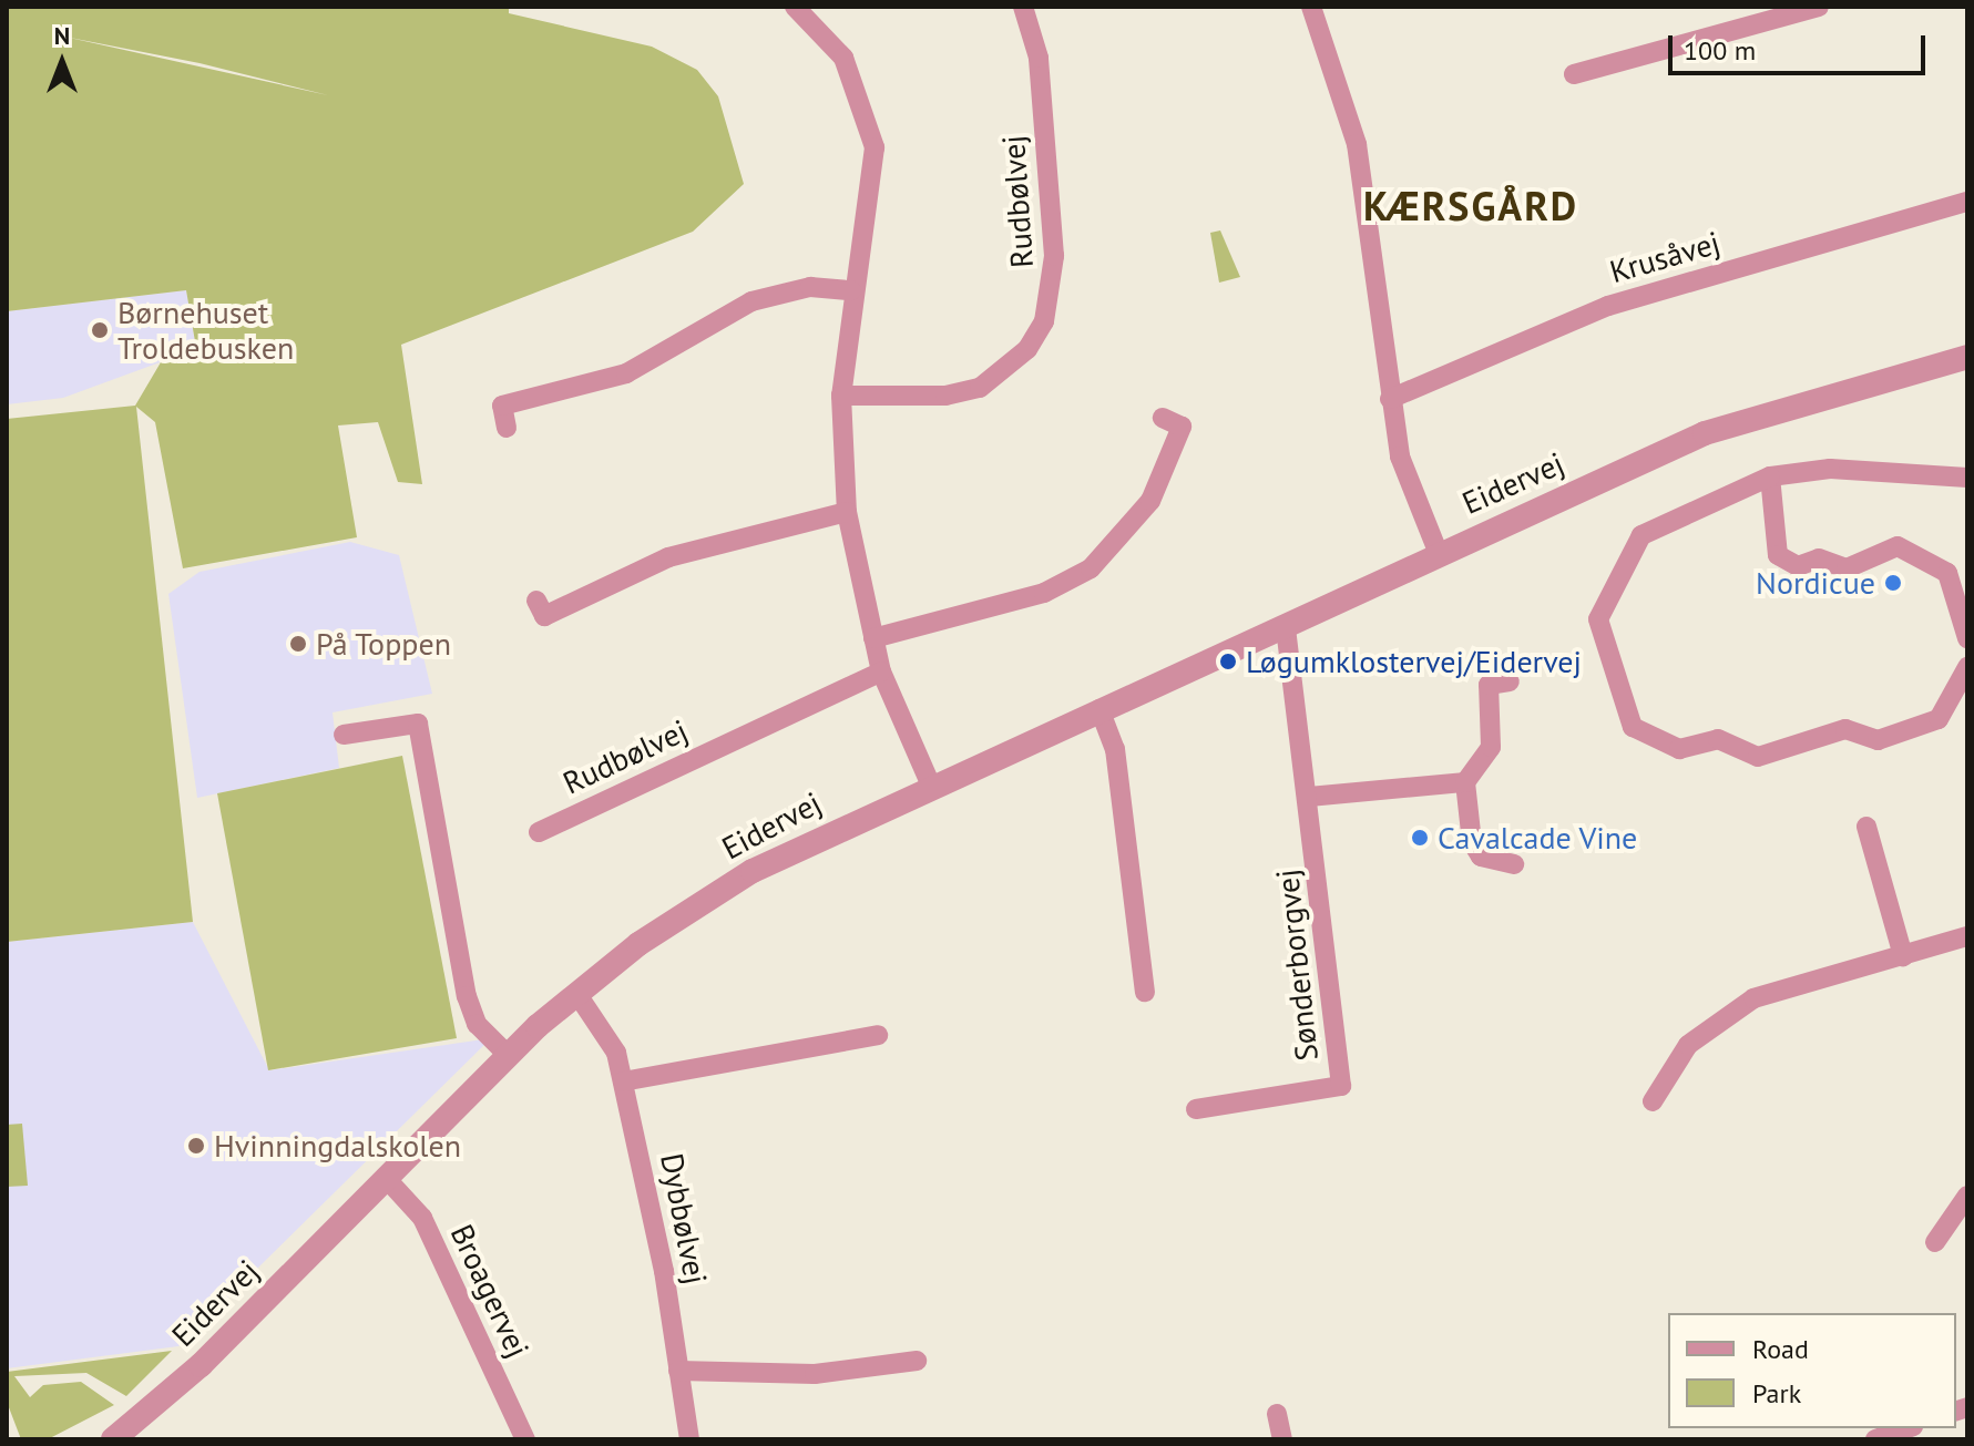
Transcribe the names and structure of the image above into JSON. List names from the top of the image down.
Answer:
{
  "streets": {
    "street": [
      "Rudbølvej",
      "Krusåvej",
      "Eidervej",
      "Sønderborgvej",
      "Dybbølvej",
      "Broagervej"
    ]
  },
  "crossings": [
    ["Eidervej", "Sønderborgvej"],
    ["Eidervej", "Dybbølvej"],
    ["Eidervej", "Broagervej"]
  ],
  "districts": ["KÆRSGÅRD"],
  "places": [
    "Børnehuset Troldebusken",
    "Nordicue",
    "På Toppen",
    "Løgumklostervej/Eidervej",
    "Cavalcade Vine",
    "Hvinningdalskolen"
  ],
  "legend": ["Road", "Park"],
  "scale_bar": "100 m",
  "north": "top"
}
